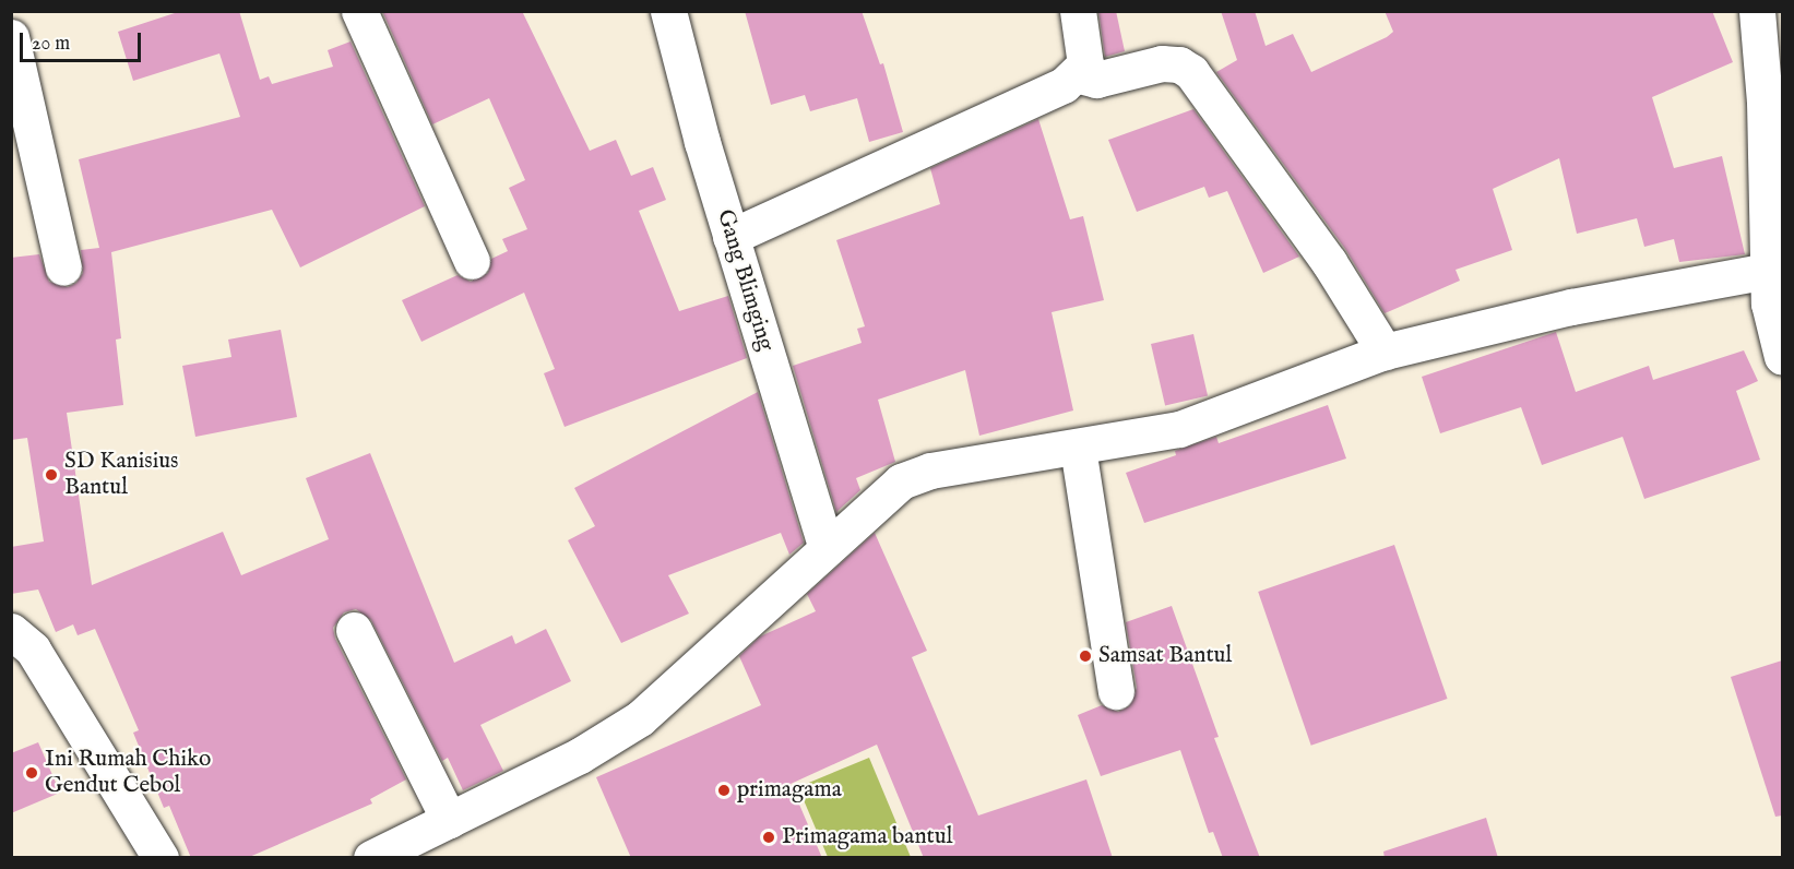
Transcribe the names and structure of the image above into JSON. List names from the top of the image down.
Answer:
{
  "streets": {
    "street": ["Gang Blimging"]
  },
  "places": [
    "SD Kanisius Bantul",
    "Samsat Bantul",
    "Ini Rumah Chiko Gendut Cebol",
    "primagama",
    "Primagama bantul"
  ],
  "scale_bar": "20 m"
}
